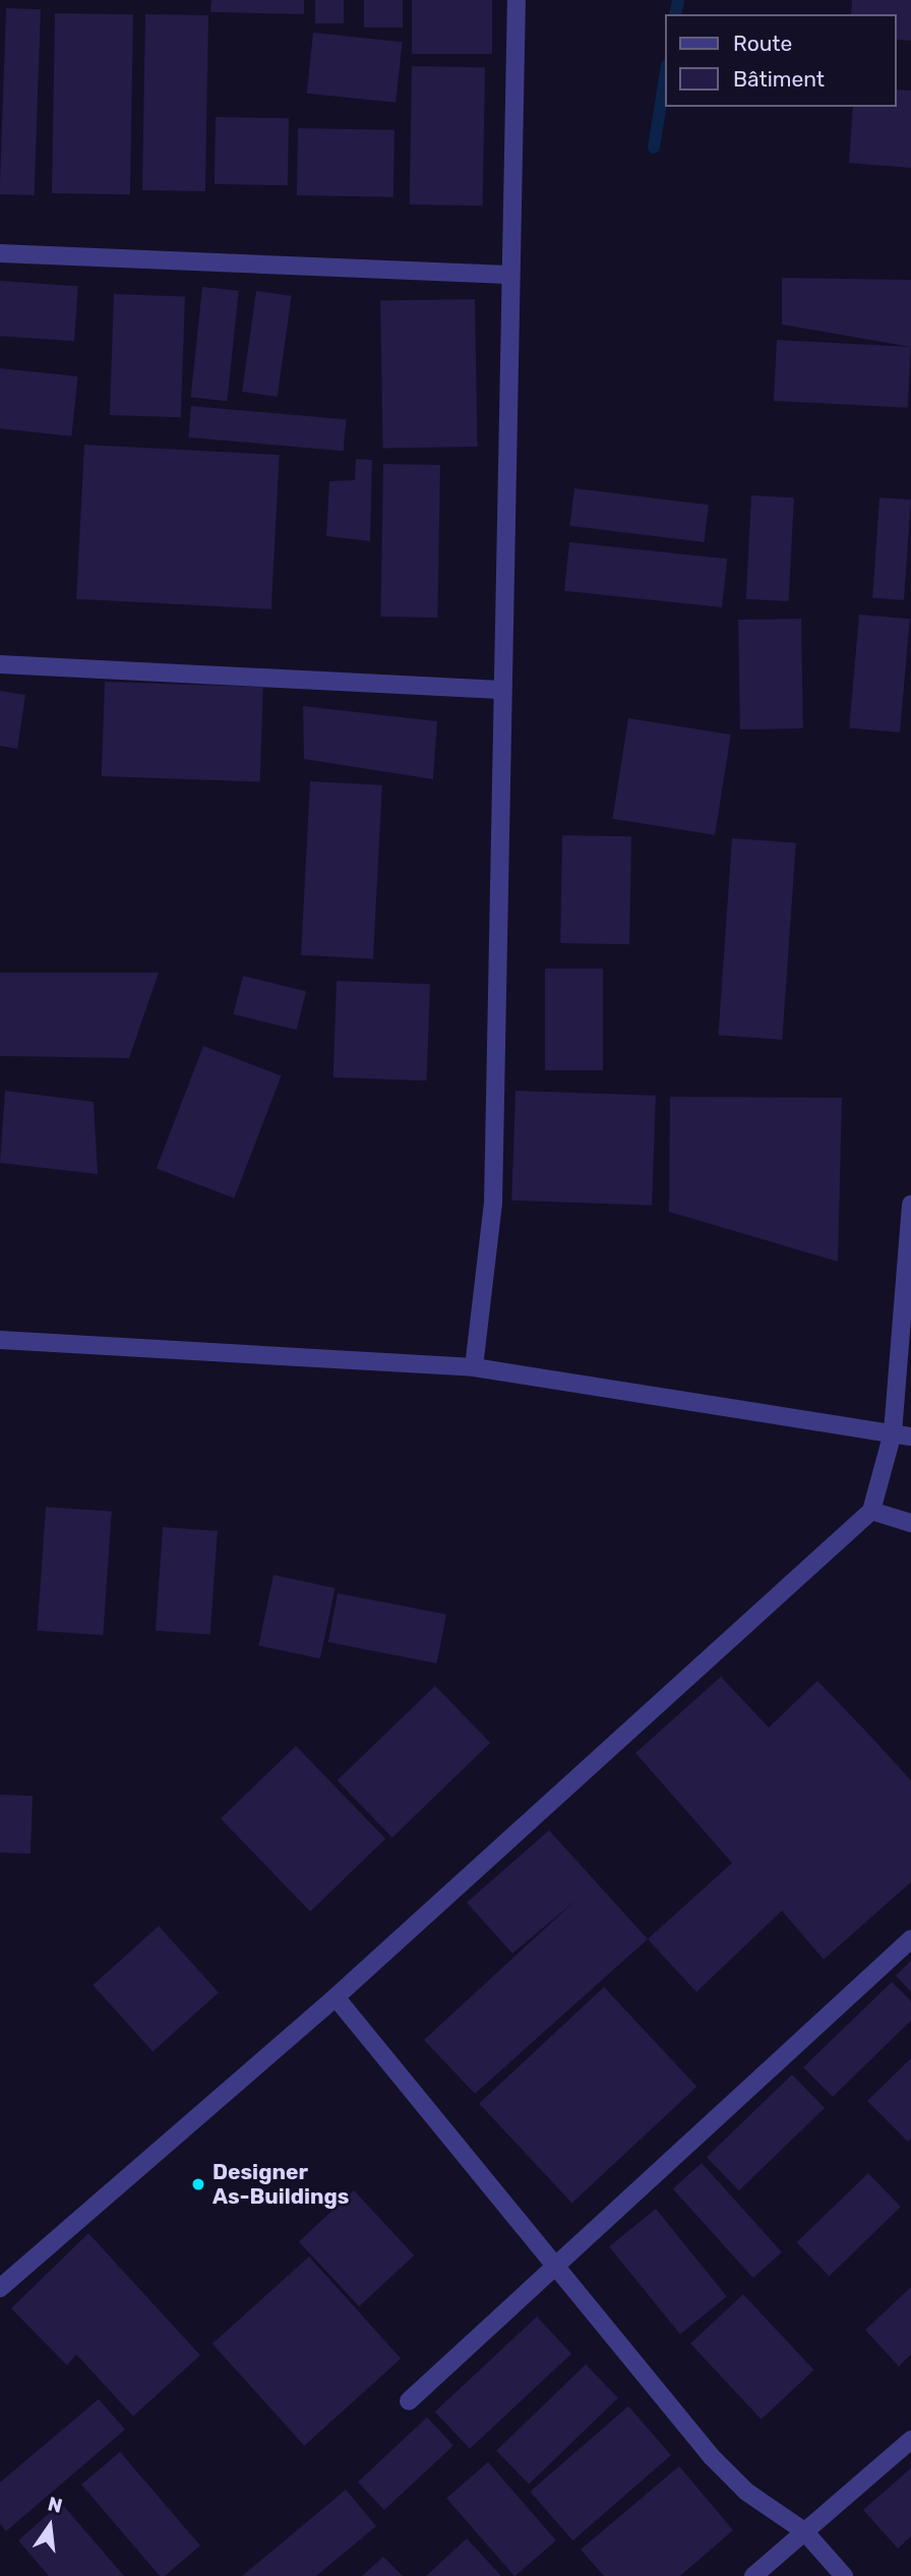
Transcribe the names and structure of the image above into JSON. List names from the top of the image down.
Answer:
{
  "places": ["Designer As-Buildings"],
  "legend": ["Route", "Bâtiment"],
  "north": "top"
}
